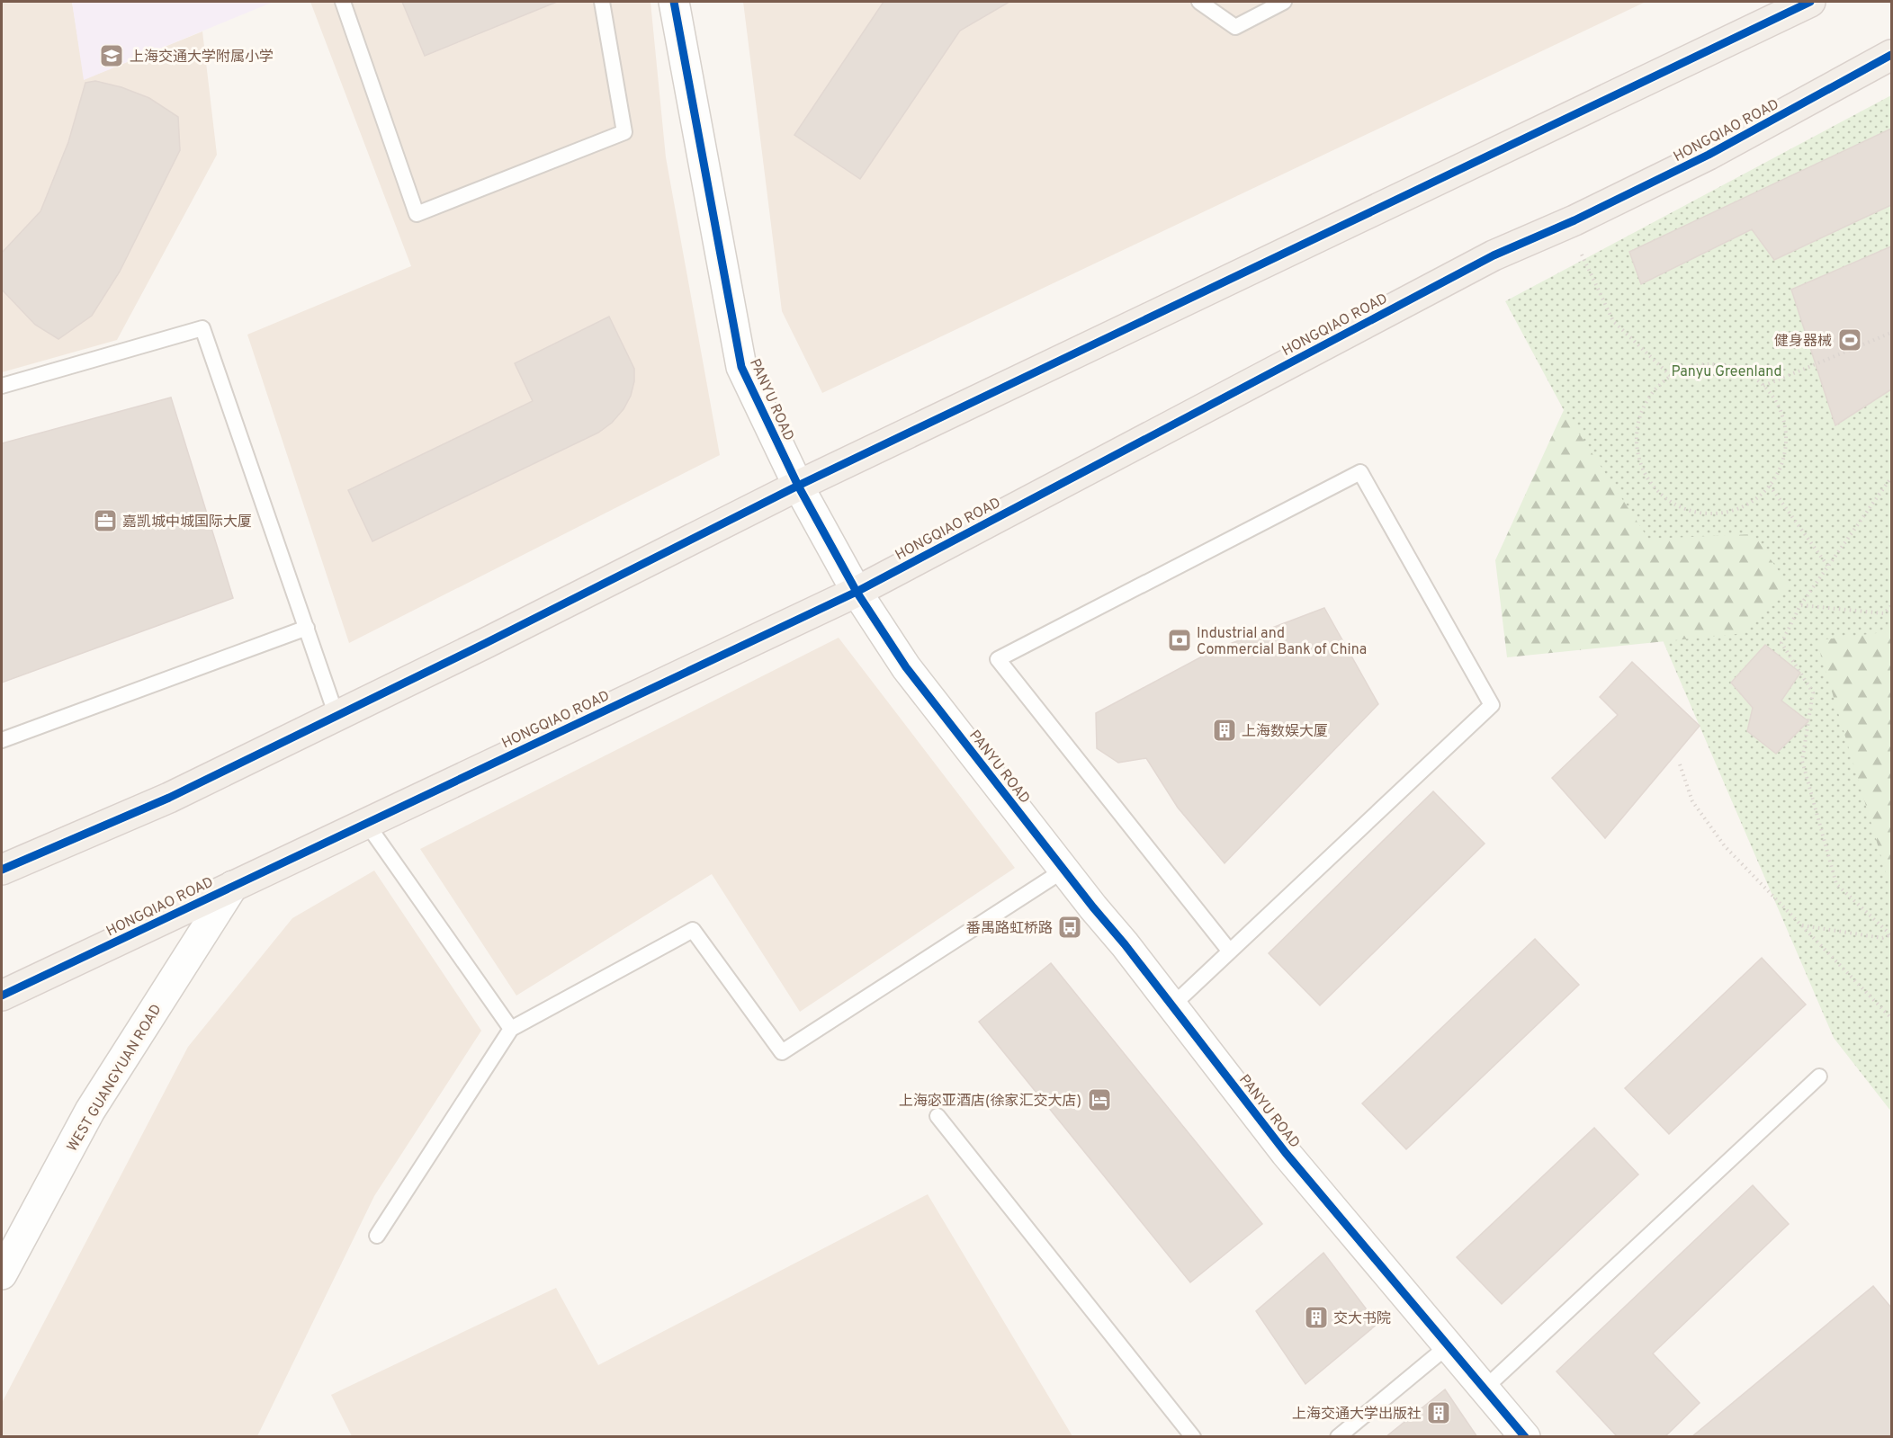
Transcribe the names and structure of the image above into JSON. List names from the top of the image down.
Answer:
{
  "streets": {
    "main road": ["HONGQIAO ROAD"],
    "street": ["PANYU ROAD", "WEST GUANGYUAN ROAD"]
  },
  "crossings": [
    ["HONGQIAO ROAD", "PANYU ROAD"],
    ["HONGQIAO ROAD", "WEST GUANGYUAN ROAD"]
  ],
  "parks": ["Panyu Greenland"],
  "places": {
    "school or university": ["上海交通大学附属小学"],
    "sports": ["健身器械"],
    "office": ["嘉凯城·中城国际大厦"],
    "bank": ["Industrial and Commercial Bank of China"],
    "building": ["上海数娱大厦", "交大书院", "上海交通大学出版社"],
    "bus stop": ["番禺路虹桥路"],
    "hotel": ["上海宓亚酒店(徐家汇交大店)"]
  }
}
